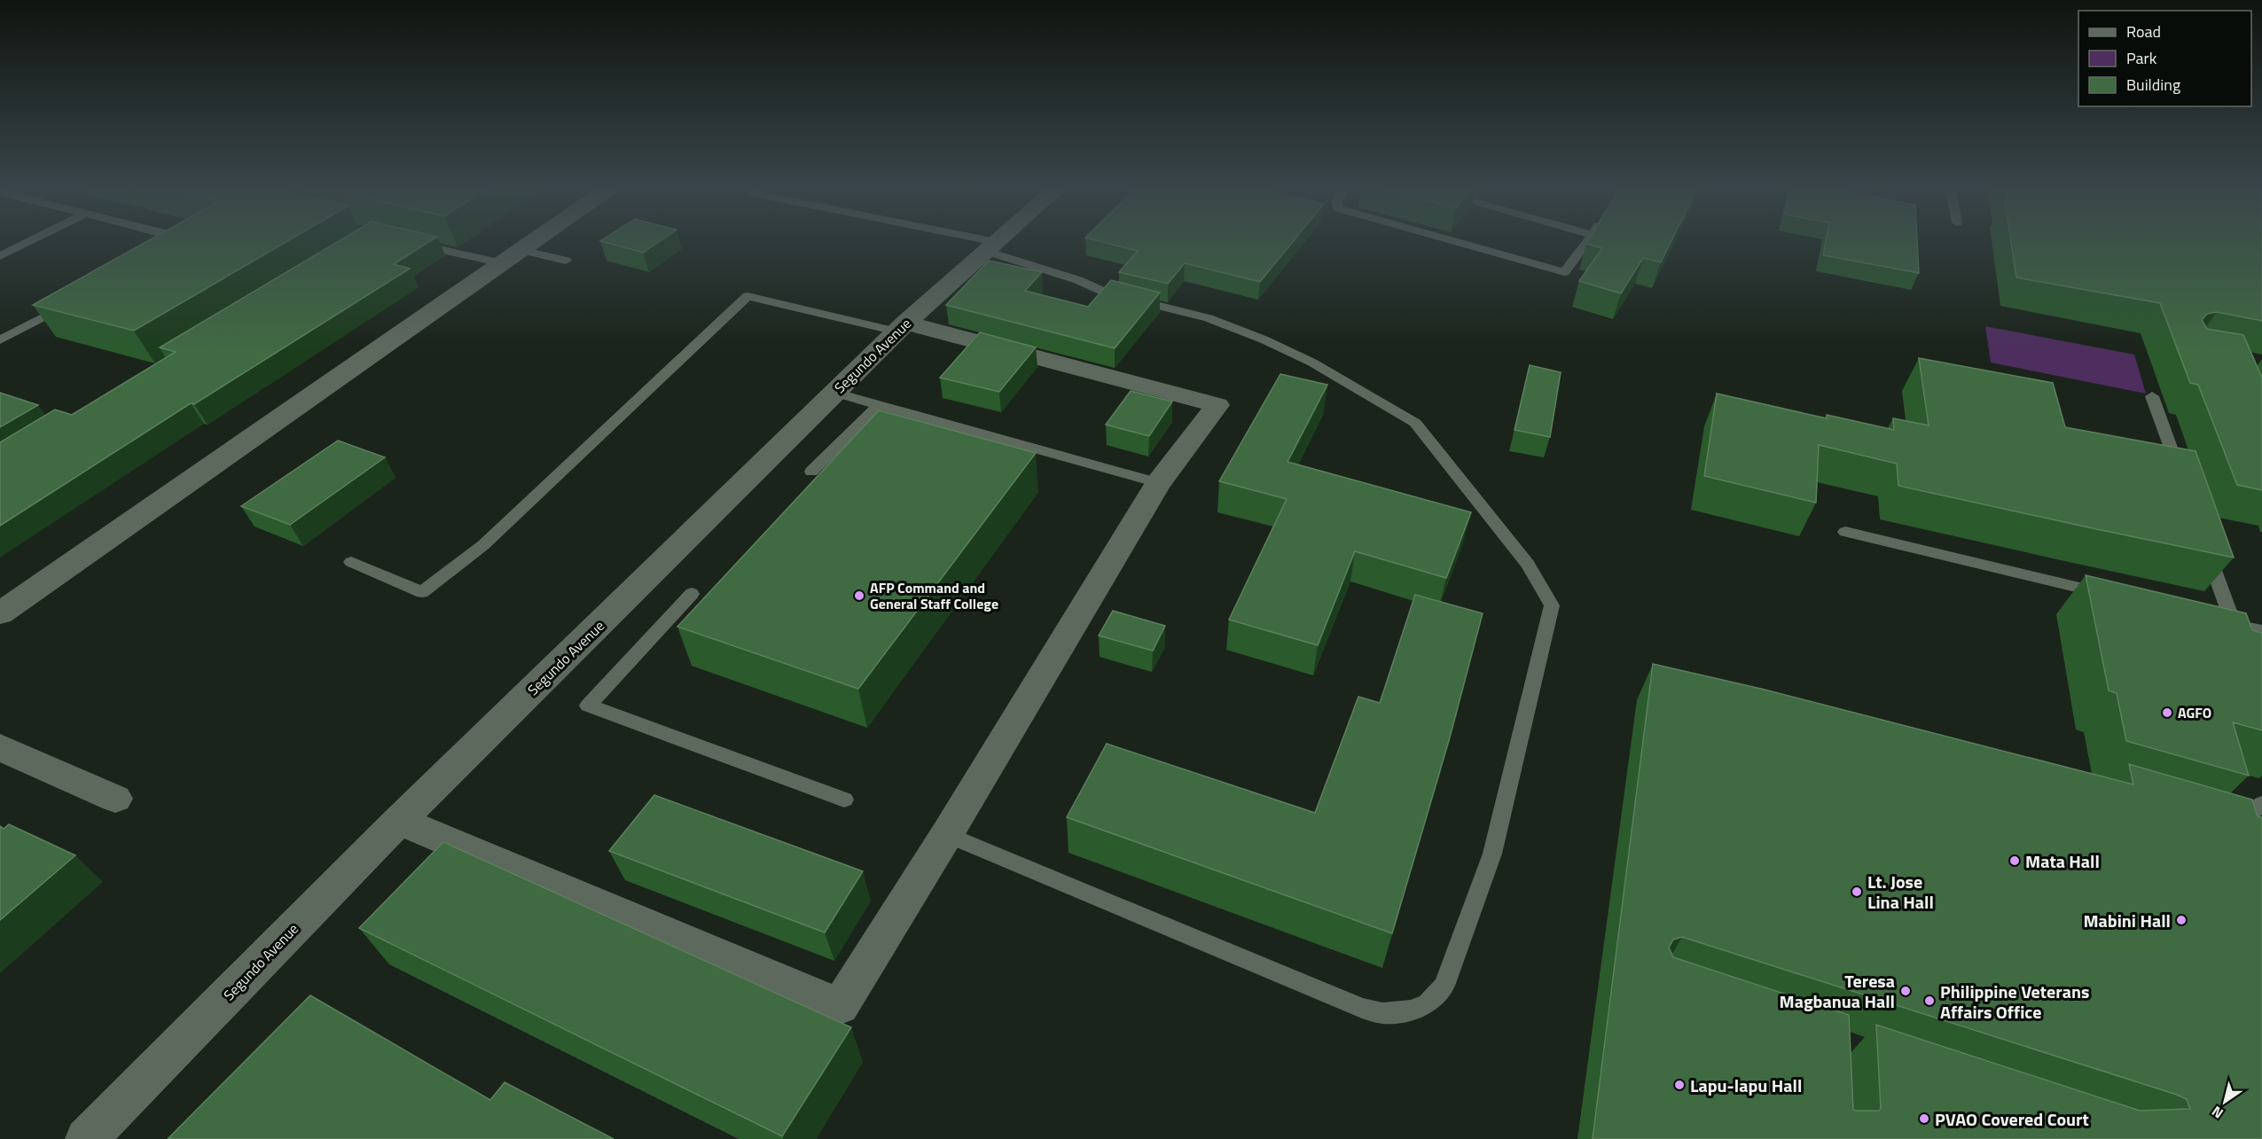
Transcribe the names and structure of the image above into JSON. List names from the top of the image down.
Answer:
{
  "streets": {
    "street": ["Segundo Avenue"]
  },
  "places": [
    "AFP Command and General Staff College",
    "AGFO",
    "Mata Hall",
    "Lt. Jose Lina Hall",
    "Mabini Hall",
    "Teresa Magbanua Hall",
    "Philippine Veterans Affairs Office",
    "Lapu-lapu Hall",
    "PVAO Covered Court"
  ],
  "legend": ["Road", "Park", "Building"],
  "north": "bottom left"
}
